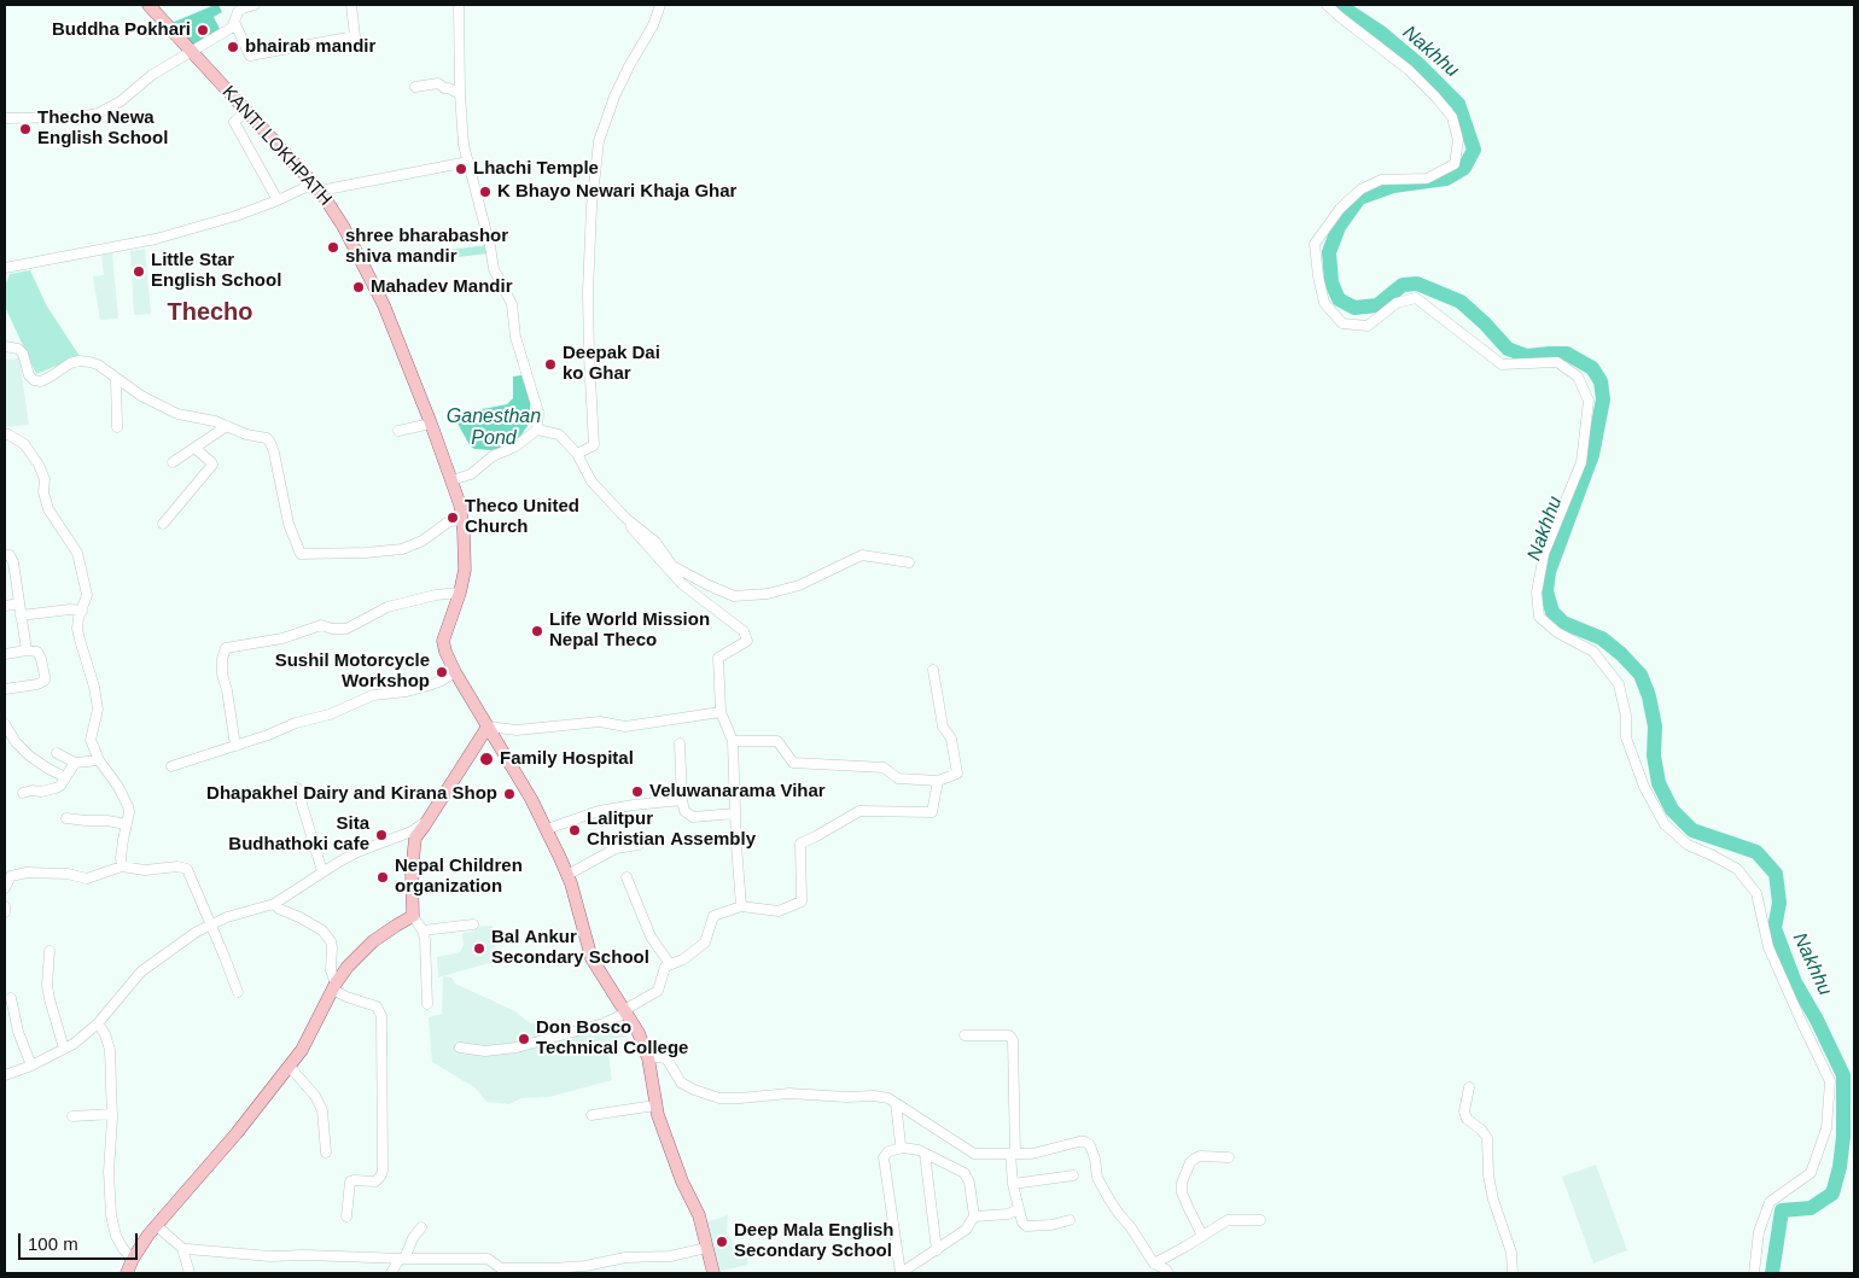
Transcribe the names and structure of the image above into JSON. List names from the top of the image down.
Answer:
{
  "streets": {
    "main road": ["KANTI LOKHPATH"]
  },
  "districts": ["Thecho"],
  "water": ["Nakhhu", "Ganesthan Pond"],
  "places": [
    "Buddha Pokhari",
    "bhairab mandir",
    "Thecho Newa English School",
    "Lhachi Temple",
    "K Bhayo Newari Khaja Ghar",
    "shree bharabashor shiva mandir",
    "Little Star English School",
    "Mahadev Mandir",
    "Deepak Dai ko Ghar",
    "Theco United Church",
    "Life World Mission Nepal Theco",
    "Sushil Motorcycle Workshop",
    "Family Hospital",
    "Veluwanarama Vihar",
    "Dhapakhel Dairy and Kirana Shop",
    "Lalitpur Christian Assembly",
    "Sita Budhathoki cafe",
    "Nepal Children organization",
    "Bal Ankur Secondary School",
    "Don Bosco Technical College",
    "Deep Mala English Secondary School"
  ],
  "scale_bar": "100 m"
}
